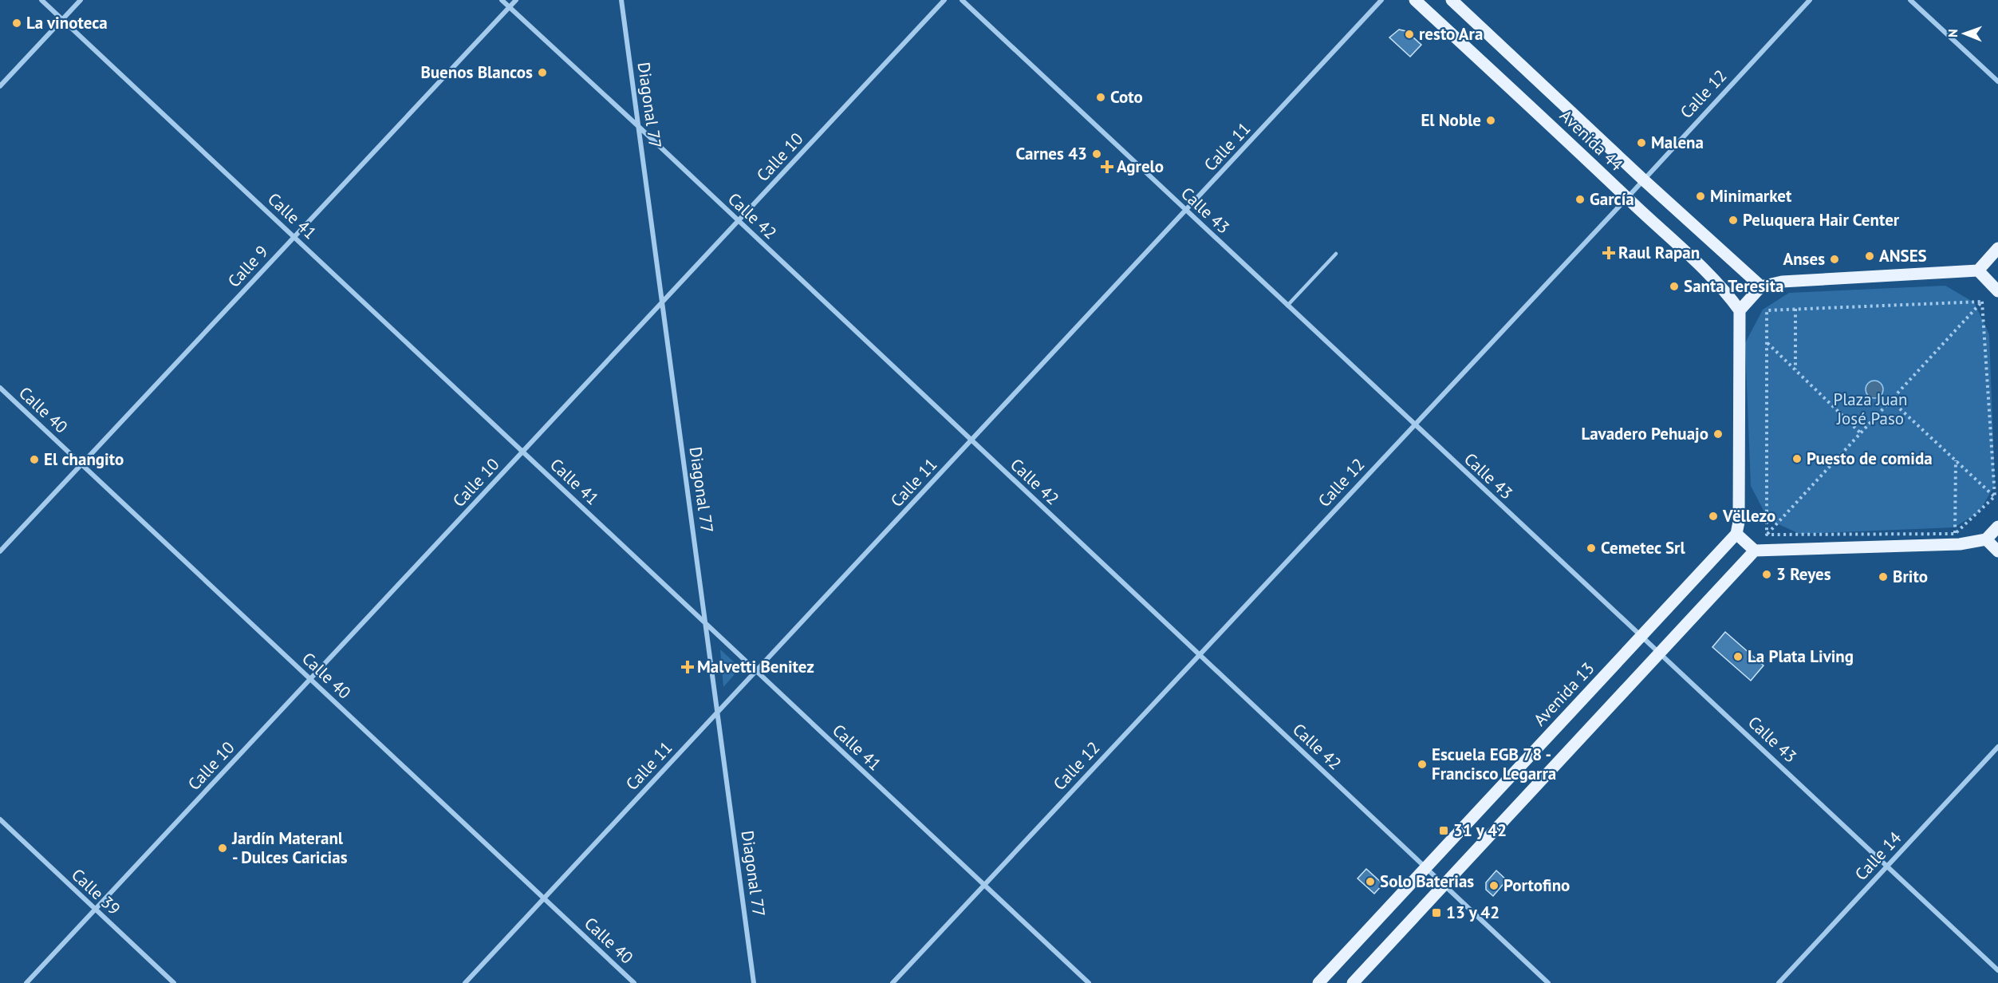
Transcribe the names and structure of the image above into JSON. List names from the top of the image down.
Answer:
{
  "streets": {
    "main road": ["Avenida 44", "Avenida 13"],
    "street": [
      "Calle 12",
      "Diagonal 77",
      "Calle 11",
      "Calle 10",
      "Calle 43",
      "Calle 41",
      "Calle 42",
      "Calle 9",
      "Calle 40",
      "Calle 14",
      "Calle 39"
    ]
  },
  "crossings": [
    ["Calle 12", "Avenida 44"],
    ["Calle 12", "Calle 43"],
    ["Calle 12", "Calle 41"],
    ["Calle 12", "Calle 42"],
    ["Diagonal 77", "Calle 11"],
    ["Diagonal 77", "Calle 10"],
    ["Diagonal 77", "Calle 41"],
    ["Diagonal 77", "Calle 42"],
    ["Calle 11", "Calle 43"],
    ["Calle 11", "Calle 41"],
    ["Calle 11", "Calle 42"],
    ["Calle 11", "Calle 40"],
    ["Calle 10", "Calle 41"],
    ["Calle 10", "Calle 42"],
    ["Calle 10", "Calle 40"],
    ["Calle 10", "Calle 39"],
    ["Calle 43", "Avenida 13"],
    ["Calle 43", "Calle 14"],
    ["Calle 41", "Calle 9"],
    ["Calle 42", "Calle 9"],
    ["Calle 42", "Avenida 13"],
    ["Calle 9", "Calle 40"]
  ],
  "parks": ["Plaza Juan José Paso"],
  "places": {
    "other": [
      "La vinoteca",
      "resto Ara",
      "Buenos Blancos",
      "Coto",
      "El Noble",
      "Malena",
      "Carnes 43",
      "Minimarket",
      "García",
      "Peluquera Hair Center",
      "ANSES",
      "Anses",
      "Santa Teresita",
      "Lavadero Pehuajo",
      "Puesto de comida",
      "El changito",
      "Vëllezo",
      "Cemetec Srl",
      "3 Reyes",
      "Brito",
      "La Plata Living",
      "Escuela EGB 78 - Francisco Legarra",
      "Jardín Materanl - Dulces Caricias",
      "Solo Baterias",
      "Portofino"
    ],
    "health": ["Agrelo", "Raul Rapan", "Malvetti Benitez"],
    "transit": ["31 y 42", "13 y 42"]
  },
  "north": "left"
}
